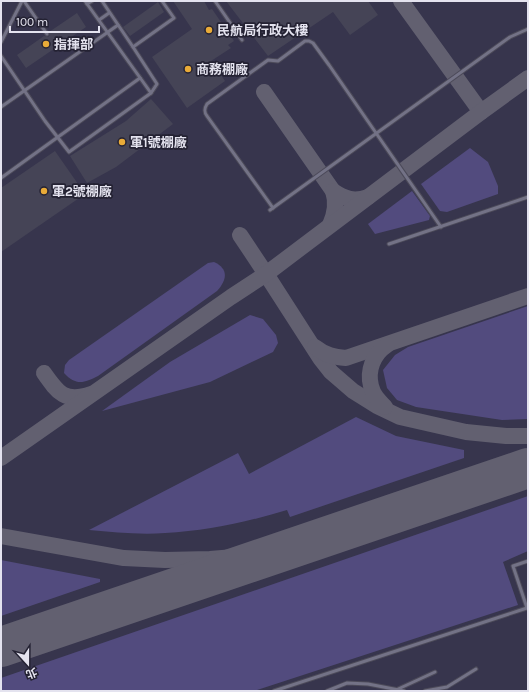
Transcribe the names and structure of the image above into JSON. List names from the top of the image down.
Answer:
{
  "places": [
    "民航局行政大樓",
    "指揮部",
    "商務棚廠",
    "軍1號棚廠",
    "軍2號棚廠"
  ],
  "scale_bar": "100 m",
  "north": "bottom"
}
